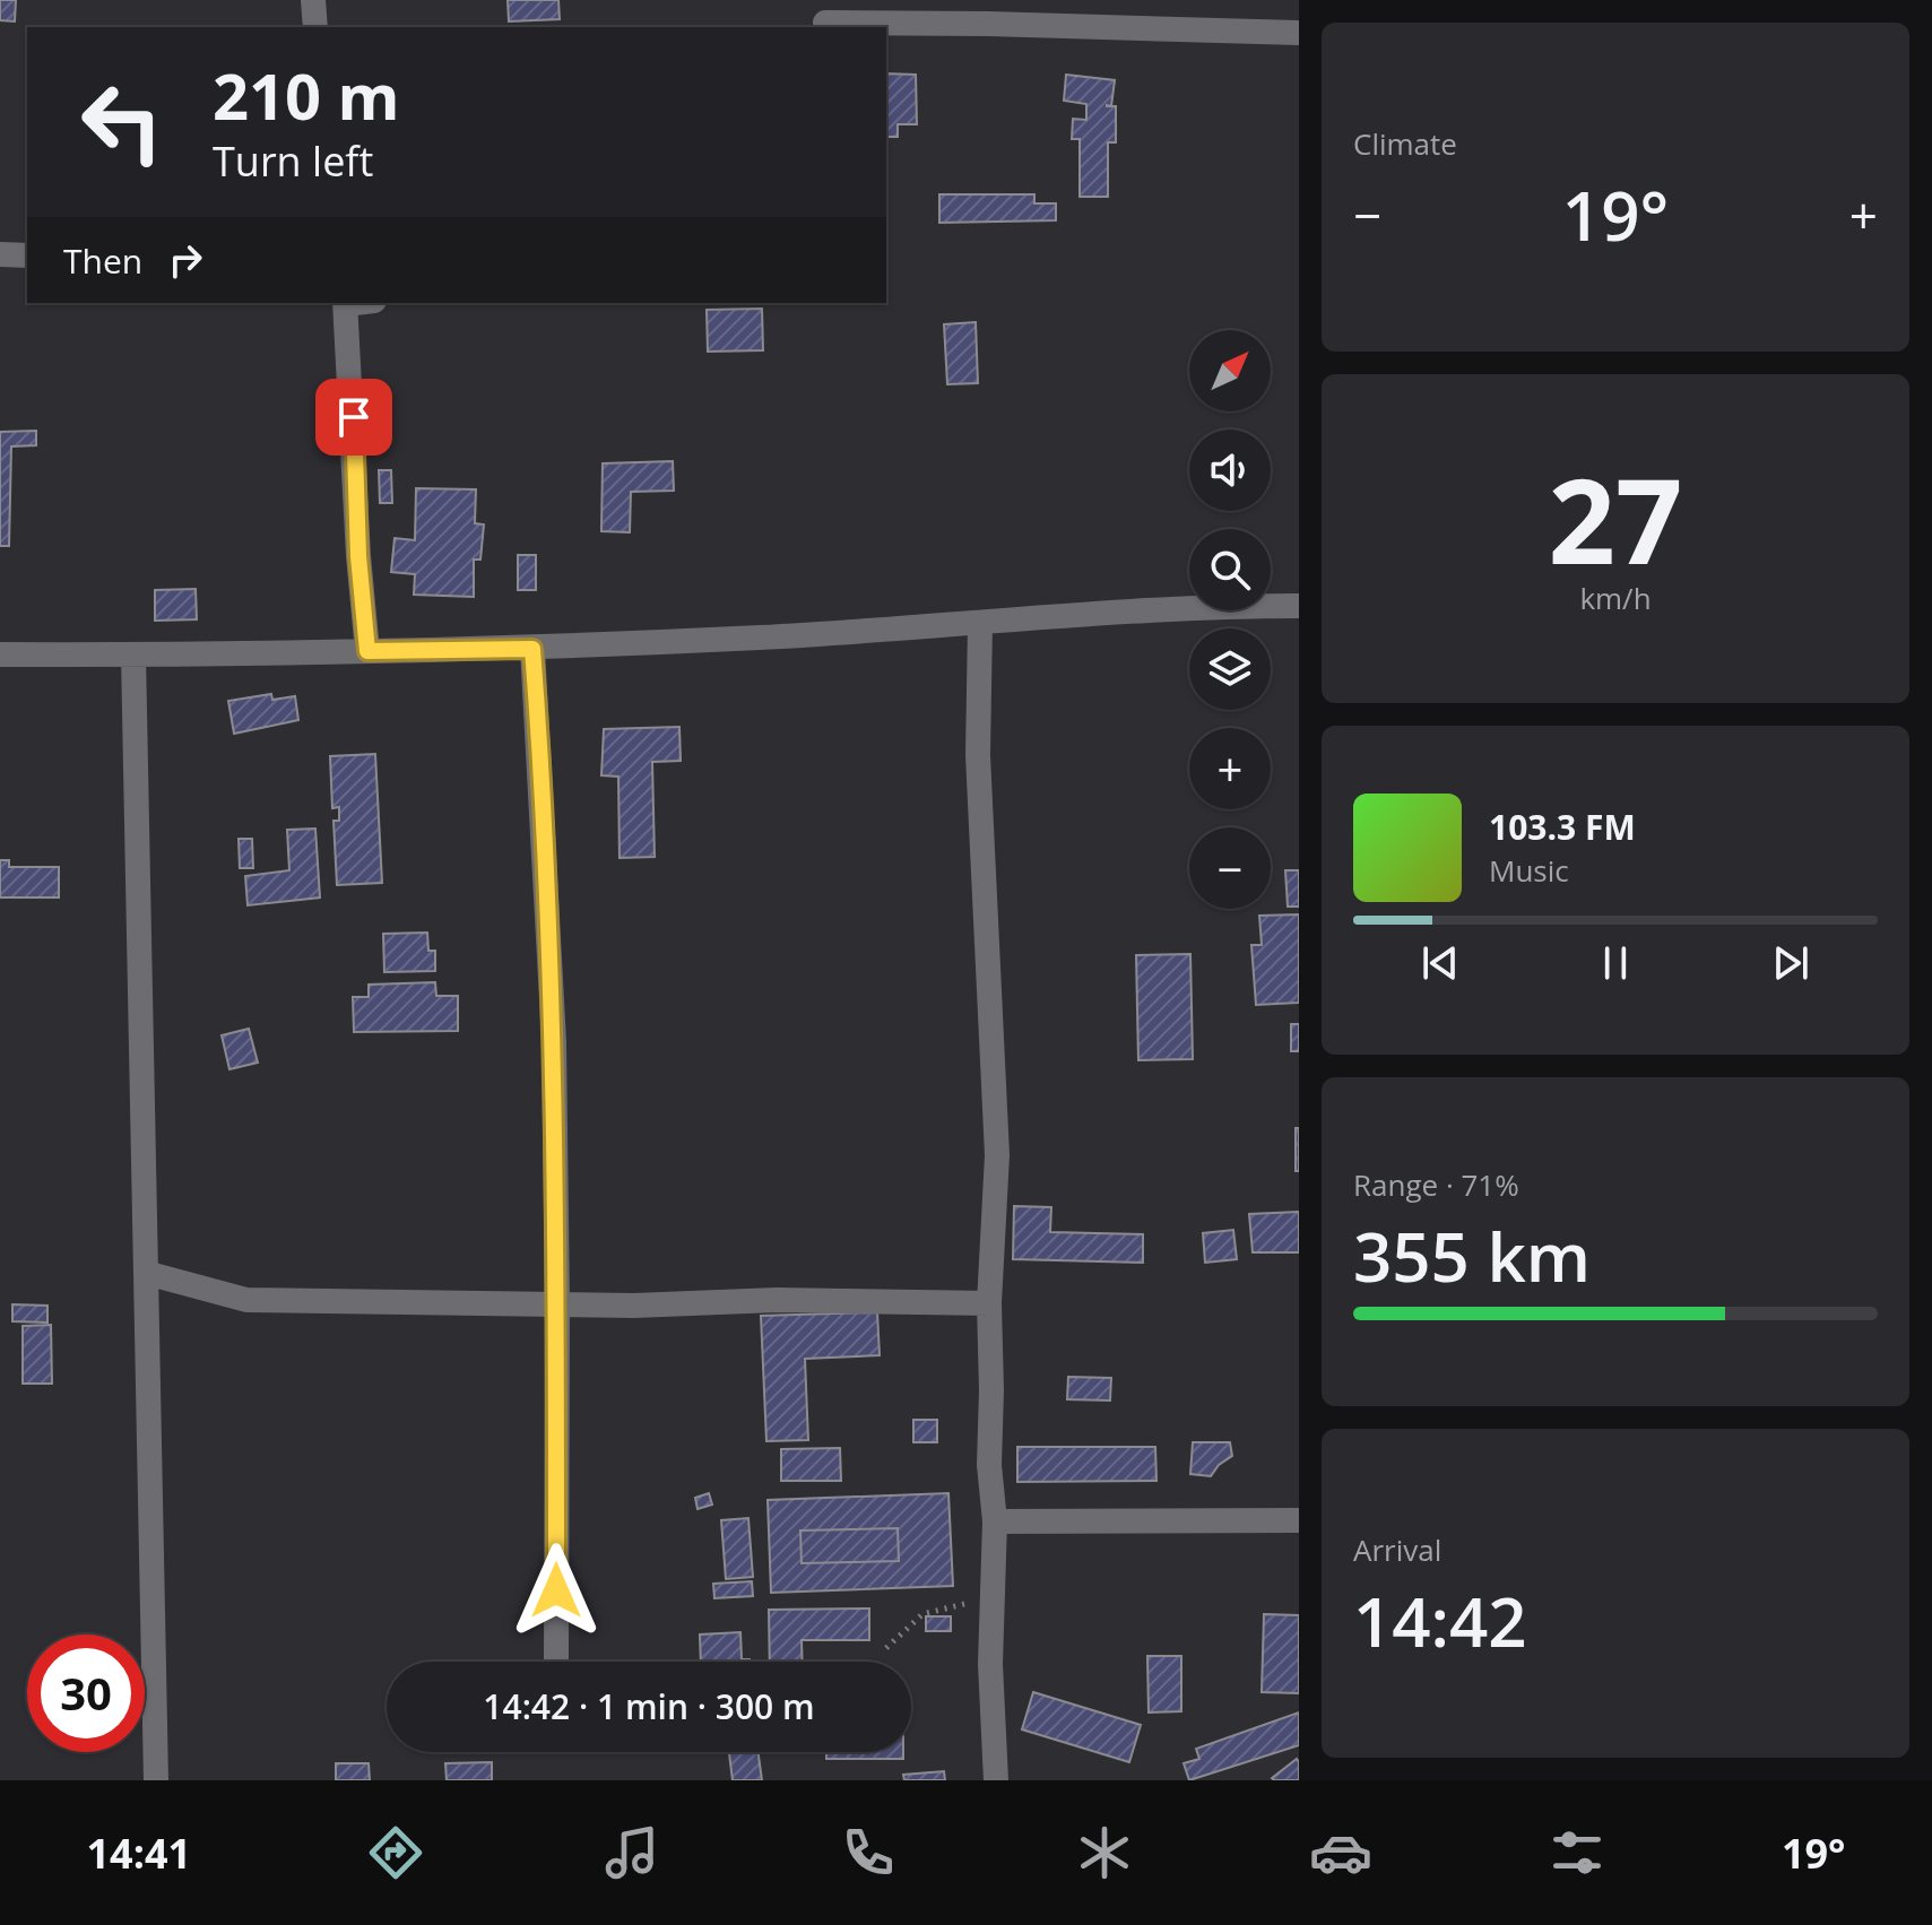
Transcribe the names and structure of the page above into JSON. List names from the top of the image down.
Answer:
{
  "north": "top right",
  "page": {
    "tile": [
      "Climate",
      ["27", "km/h"],
      ["Range · 71%", "355 km"],
      ["Arrival", "14:42"]
    ],
    "turn": ["210 m", "Turn left"],
    "heat": ["−", "19°", "+"],
    "then": "Then",
    "map_buttons": ["+", "−"],
    "song": ["103.3 FM", "Music"],
    "limit": "30",
    "trip": "14:42 · 1 min · 300 m",
    "tabs": ["14:41", "19°"]
  }
}
